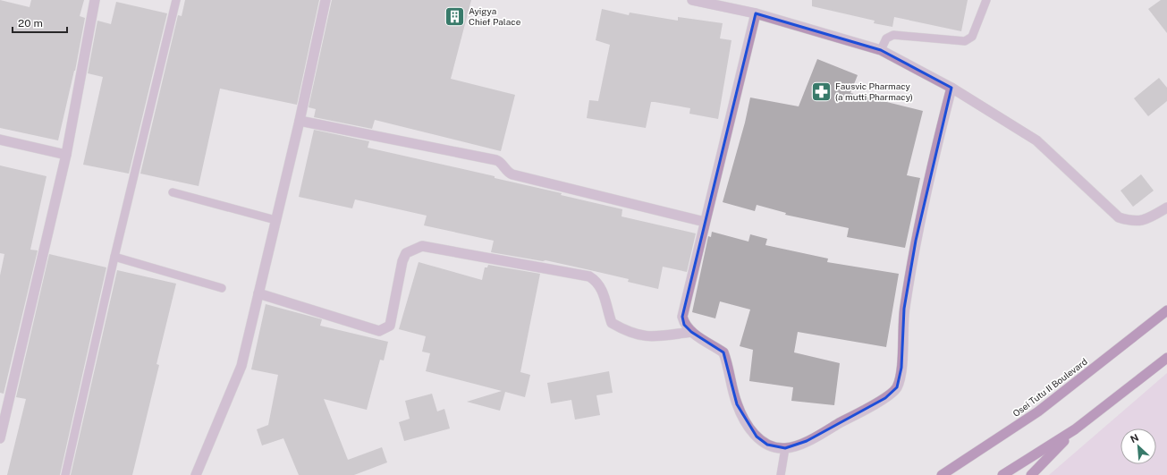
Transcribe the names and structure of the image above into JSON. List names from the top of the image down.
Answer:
{
  "streets": {
    "highway": ["Osei Tutu II Boulevard"]
  },
  "places": {
    "building": ["Ayigya Chief Palace"],
    "pharmacy": ["Fausvic Pharmacy (a mutti Pharmacy)"]
  },
  "scale_bar": "20 m",
  "north": "top left"
}
